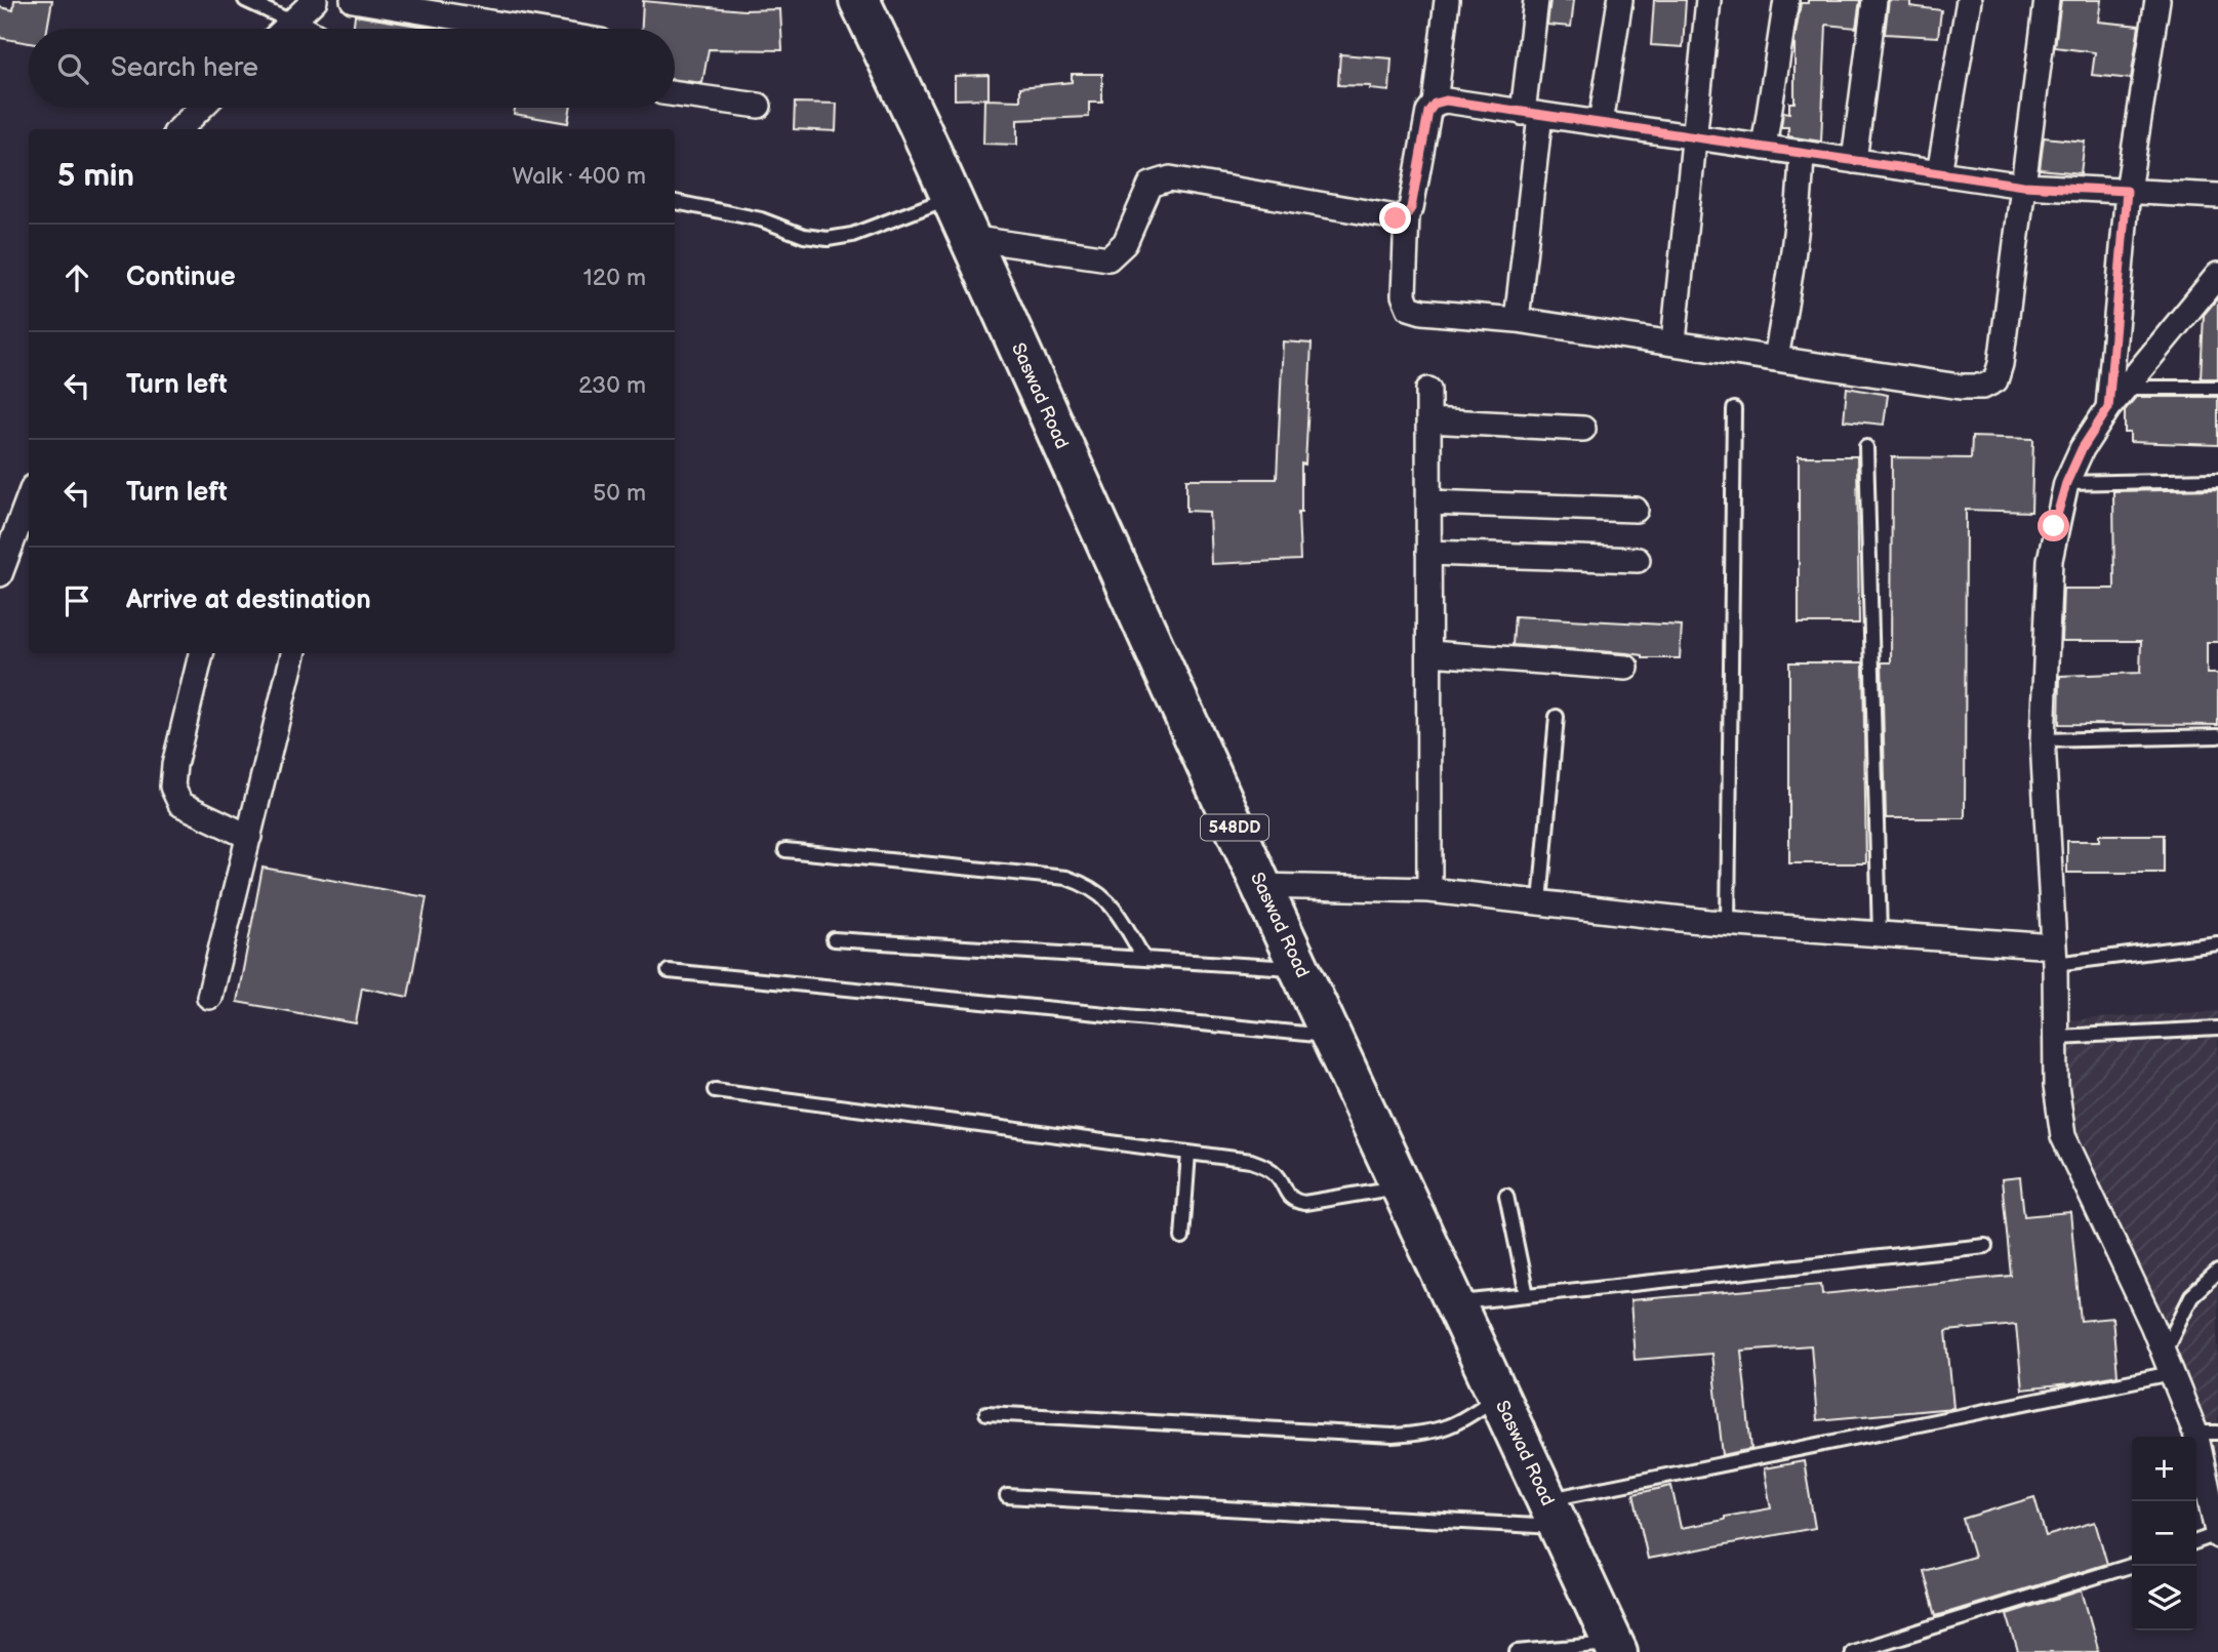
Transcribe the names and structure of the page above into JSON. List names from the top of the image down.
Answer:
{
  "streets": {
    "highway": ["Saswad Road", "548DD"]
  },
  "page": {
    "search": "Search here",
    "heading": ["5 min", "Walk · 400 m"],
    "list": [
      ["Continue", "120 m"],
      ["Turn left", "230 m"],
      ["Turn left", "50 m"],
      "Arrive at destination"
    ],
    "map_buttons": ["+", "−"]
  }
}
